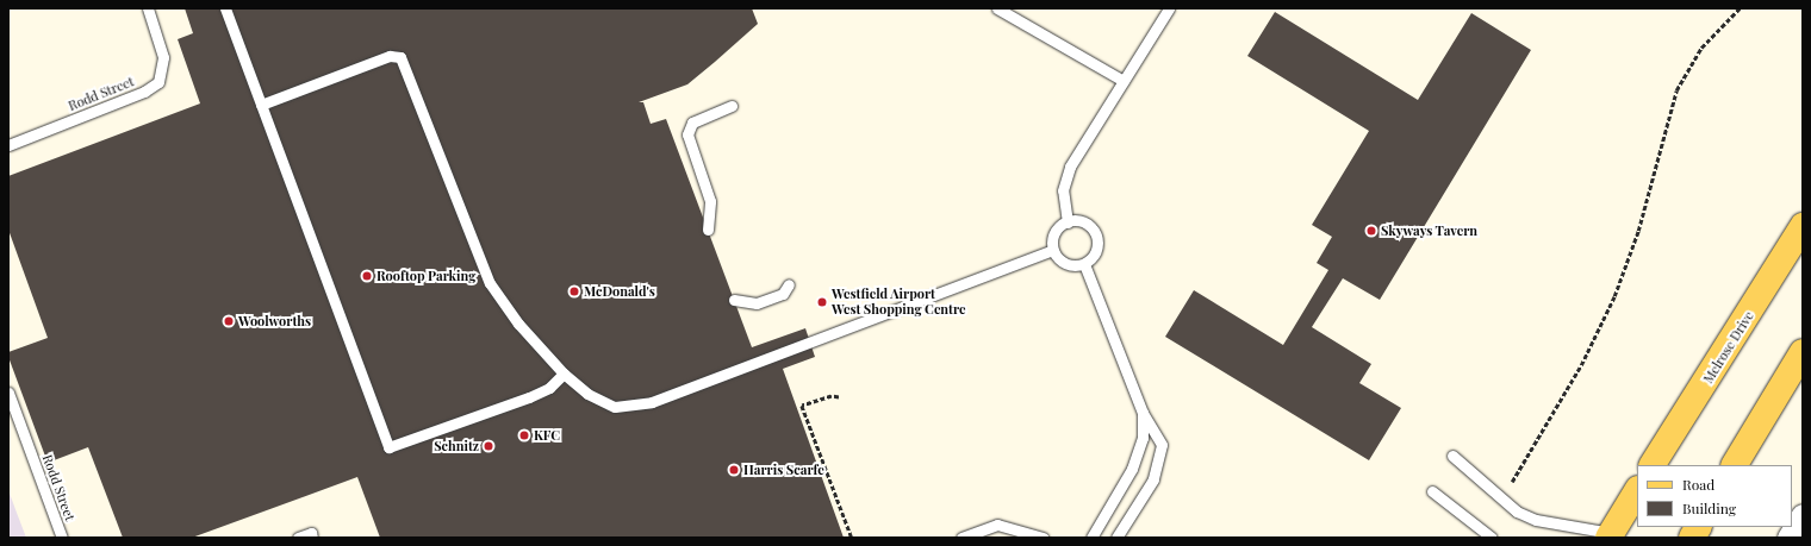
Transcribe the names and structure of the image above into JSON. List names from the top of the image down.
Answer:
{
  "streets": {
    "main road": ["Melrose Drive"],
    "lane": ["Rodd Street"]
  },
  "places": [
    "Skyways Tavern",
    "Rooftop Parking",
    "McDonald's",
    "Westfield Airport West Shopping Centre",
    "Woolworths",
    "KFC",
    "Schnitz",
    "Harris Scarfe"
  ],
  "legend": ["Road", "Building"]
}
